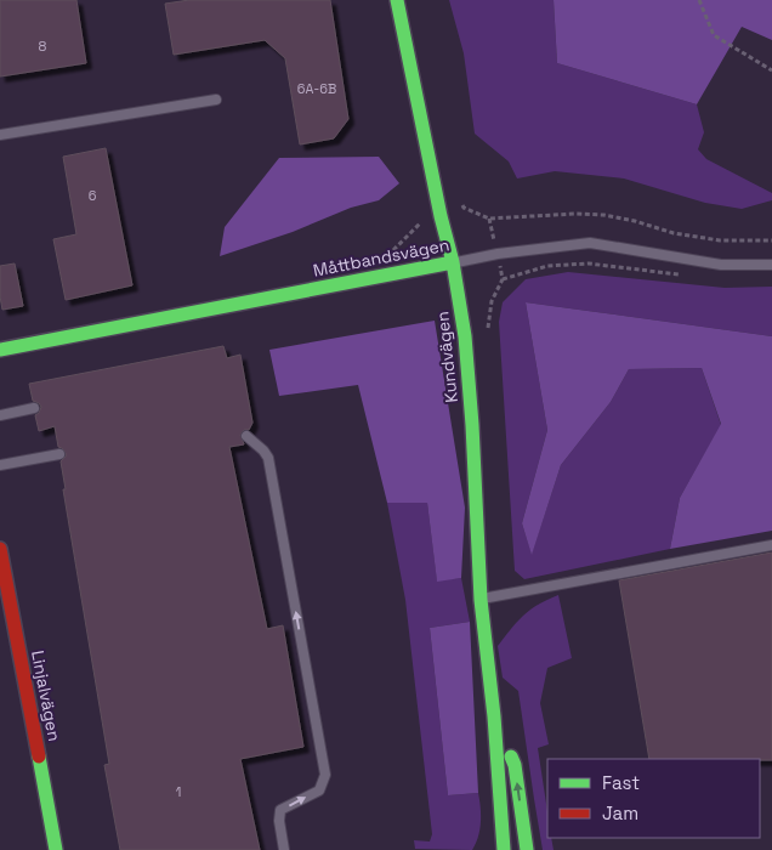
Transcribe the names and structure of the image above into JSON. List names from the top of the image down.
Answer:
{
  "streets": {
    "street": ["Måttbandsvägen", "Kundvägen", "Linjalvägen"]
  },
  "crossings": [
    ["Måttbandsvägen", "Kundvägen"]
  ],
  "house_numbers": [
    "8",
    "6A-6B",
    "6",
    "1"
  ],
  "legend": ["Fast", "Jam"]
}
